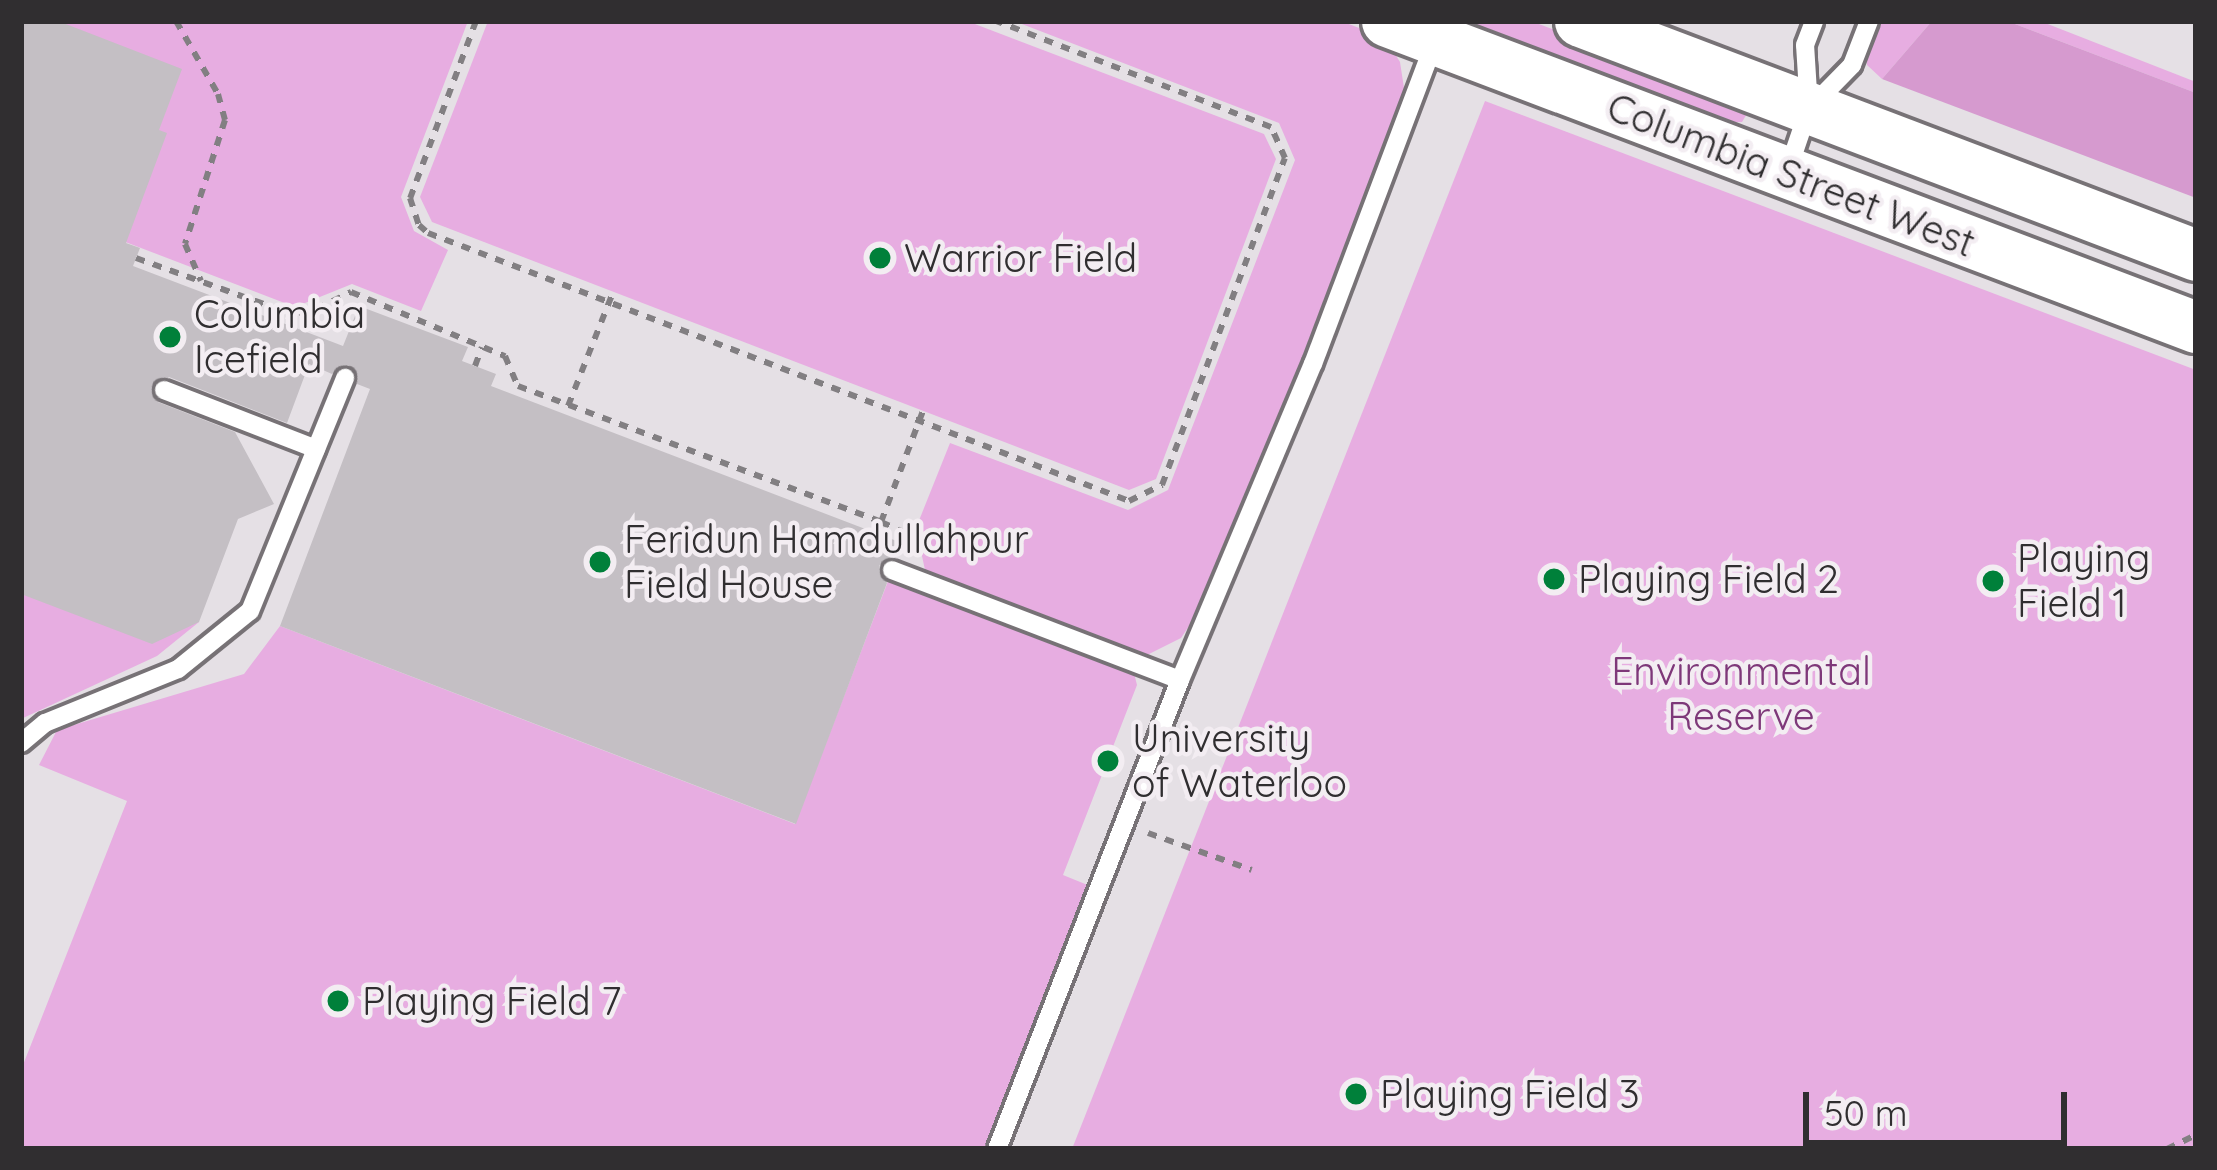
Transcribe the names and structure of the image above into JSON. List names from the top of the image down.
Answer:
{
  "streets": {
    "main road": ["Columbia Street West"]
  },
  "parks": ["Environmental Reserve"],
  "places": [
    "Warrior Field",
    "Columbia Icefield",
    "Feridun Hamdullahpur Field House",
    "Playing Field 2",
    "Playing Field 1",
    "University of Waterloo",
    "Playing Field 7",
    "Playing Field 3"
  ],
  "scale_bar": "50 m"
}
